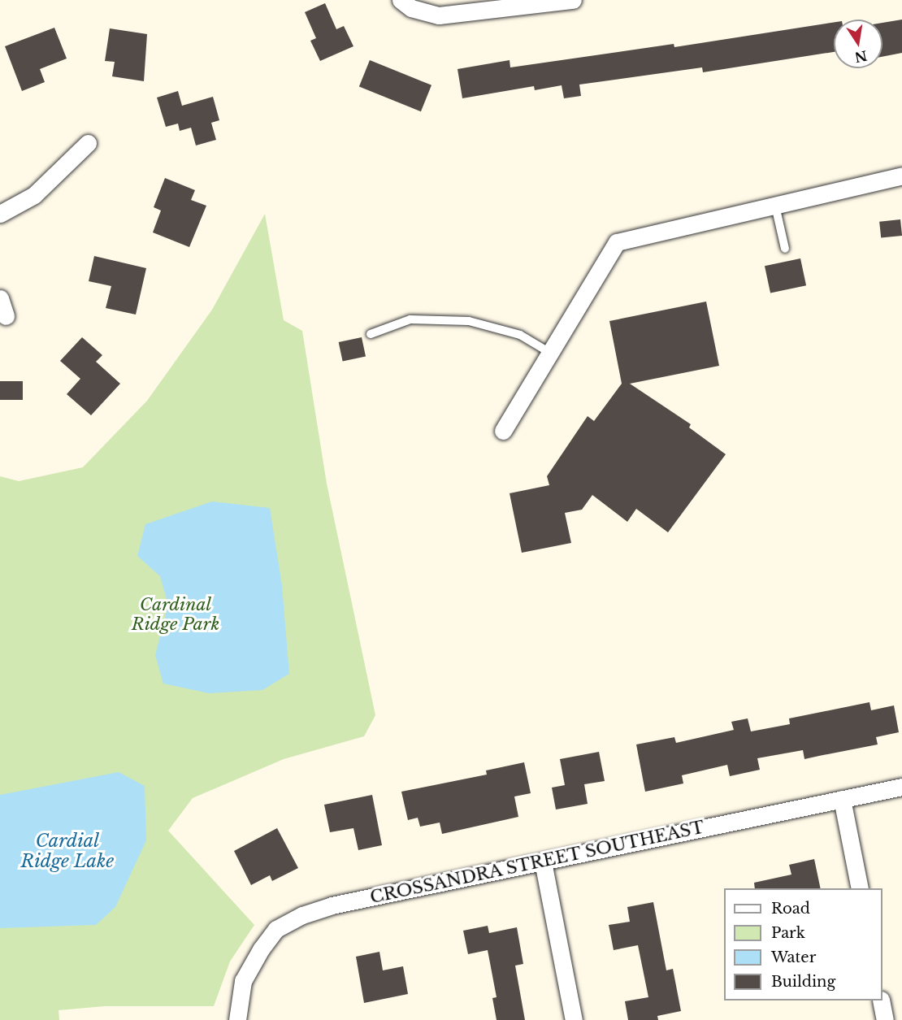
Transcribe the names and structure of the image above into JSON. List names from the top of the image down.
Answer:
{
  "streets": {
    "street": ["CROSSANDRA STREET SOUTHEAST"]
  },
  "water": ["Cardial Ridge Lake"],
  "parks": ["Cardinal Ridge Park"],
  "legend": [
    "Road",
    "Park",
    "Water",
    "Building"
  ],
  "north": "bottom"
}
